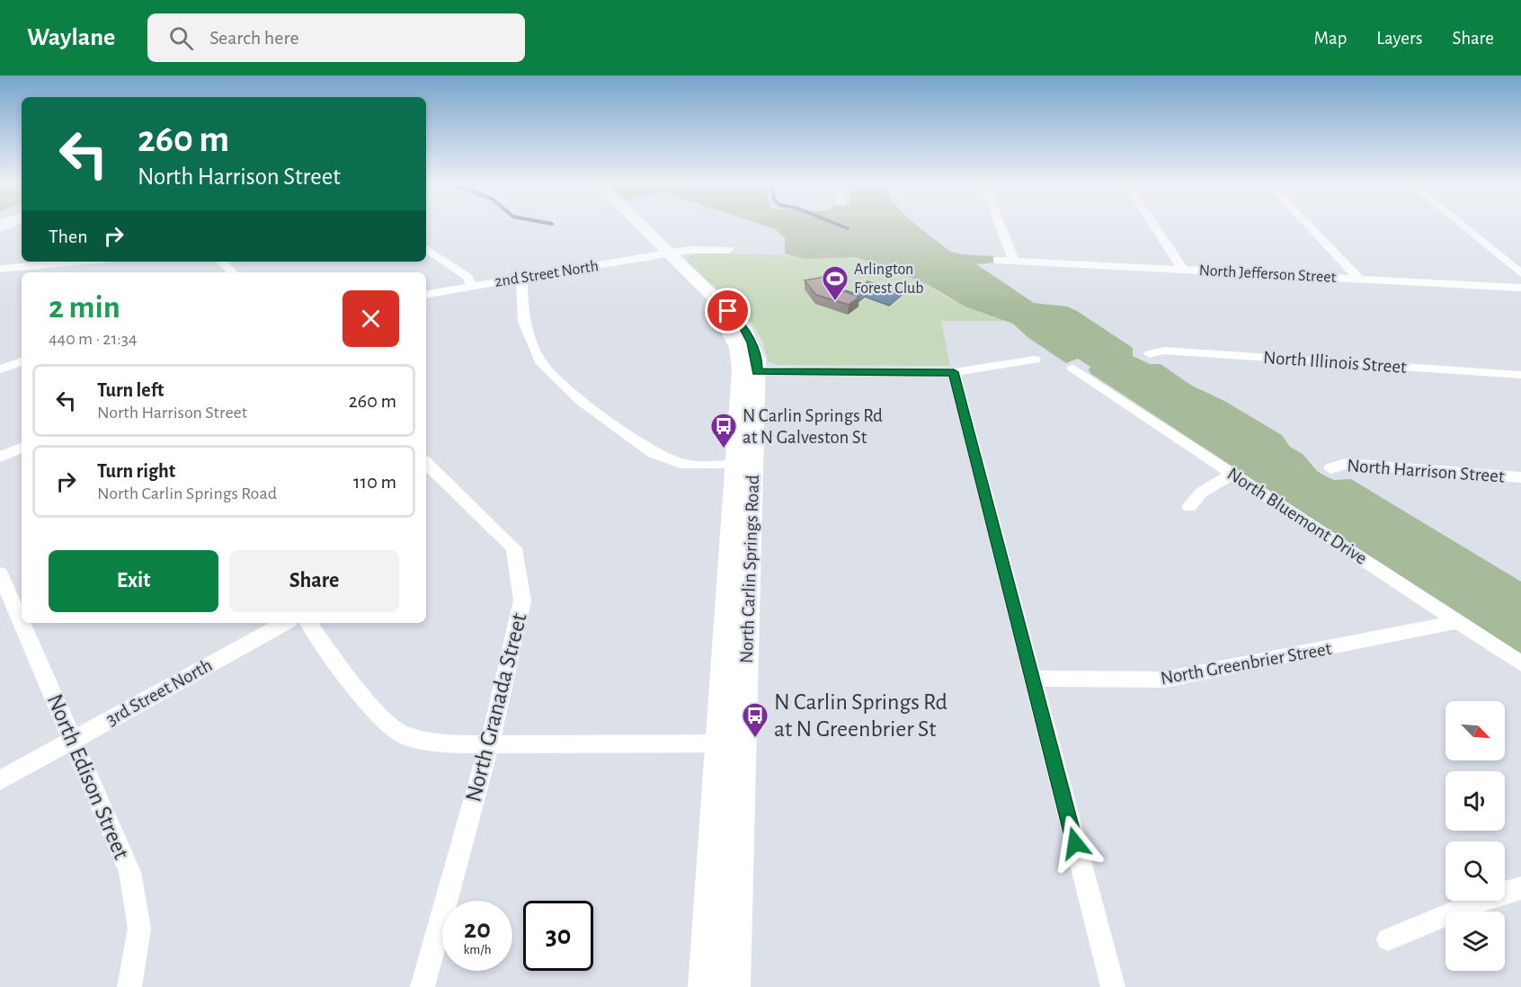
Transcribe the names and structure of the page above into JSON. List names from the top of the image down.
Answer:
{
  "streets": {
    "main road": ["North Carlin Springs Road"],
    "street": [
      "2nd Street North",
      "North Jefferson Street",
      "North Illinois Street",
      "North Harrison Street",
      "North Bluemont Drive",
      "North Greenbrier Street",
      "3rd Street North",
      "North Granada Street",
      "North Edison Street"
    ]
  },
  "crossings": [
    ["2nd Street North", "North Carlin Springs Road"],
    ["North Bluemont Drive", "North Greenbrier Street"],
    ["3rd Street North", "North Edison Street"]
  ],
  "places": {
    "sports": ["Arlington Forest Club"],
    "bus stop": ["N Carlin Springs Rd at N Galveston St", "N Carlin Springs Rd at N Greenbrier St"]
  },
  "north": "bottom right",
  "page": {
    "header": "Waylane",
    "search": "Search here",
    "nav": ["Map", "Layers", "Share"],
    "turn": ["260 m", "North Harrison Street"],
    "then": "Then",
    "heading": ["2 min", "440 m · 21:34"],
    "list": [
      {
        "name": "Turn left",
        "note": "North Harrison Street",
        "value": "260 m"
      },
      {
        "name": "Turn right",
        "note": "North Carlin Springs Road",
        "value": "110 m"
      }
    ],
    "buttons": ["Exit", "Share"],
    "speed": "20 km/h",
    "limit": "30"
  }
}
